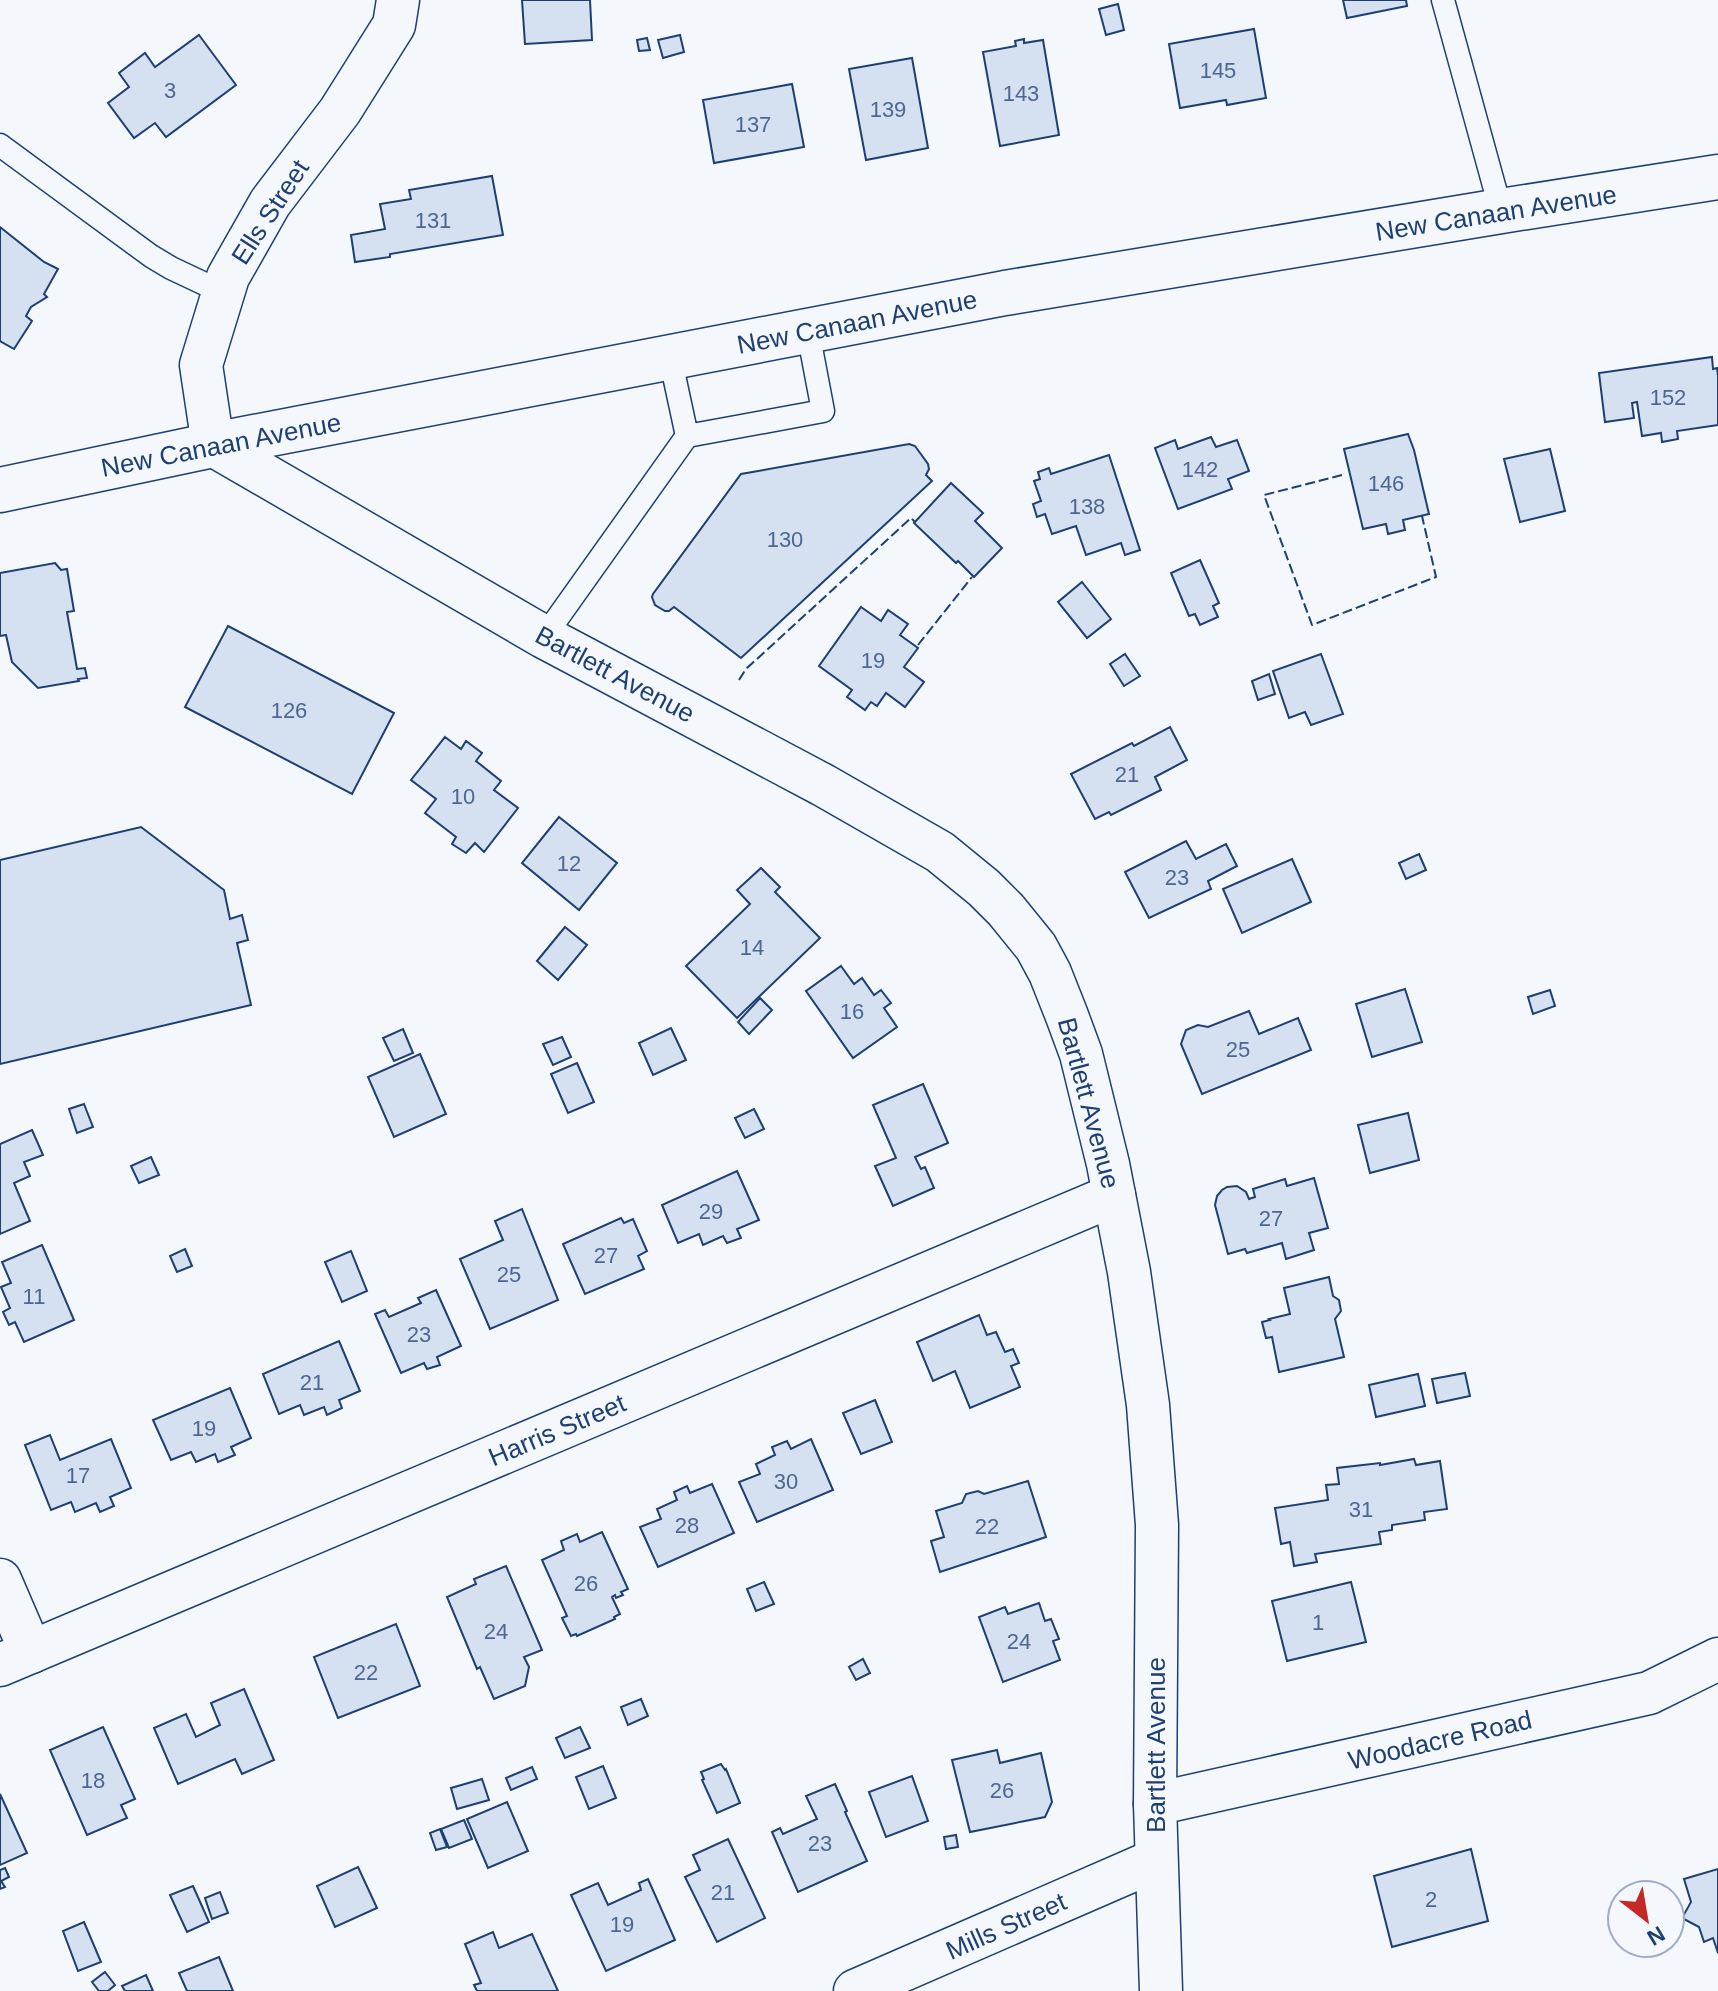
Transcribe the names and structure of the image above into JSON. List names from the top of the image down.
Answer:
{
  "streets": {
    "main road": ["New Canaan Avenue"],
    "street": [
      "Ells Street",
      "Bartlett Avenue",
      "Harris Street",
      "Woodacre Road",
      "Mills Street"
    ]
  },
  "crossings": [
    ["Ells Street", "New Canaan Avenue"],
    ["Ells Street", "Bartlett Avenue"],
    ["New Canaan Avenue", "Bartlett Avenue"],
    ["Bartlett Avenue", "Harris Street"],
    ["Bartlett Avenue", "Woodacre Road"],
    ["Bartlett Avenue", "Mills Street"]
  ],
  "house_numbers": [
    "145",
    "3",
    "143",
    "139",
    "137",
    "131",
    "152",
    "142",
    "146",
    "138",
    "130",
    "19",
    "126",
    "21",
    "10",
    "12",
    "23",
    "14",
    "16",
    "25",
    "29",
    "27",
    "27",
    "25",
    "11",
    "23",
    "21",
    "19",
    "17",
    "30",
    "31",
    "28",
    "22",
    "26",
    "1",
    "24",
    "24",
    "22",
    "18",
    "26",
    "23",
    "21",
    "2",
    "19"
  ],
  "north": "bottom right"
}
